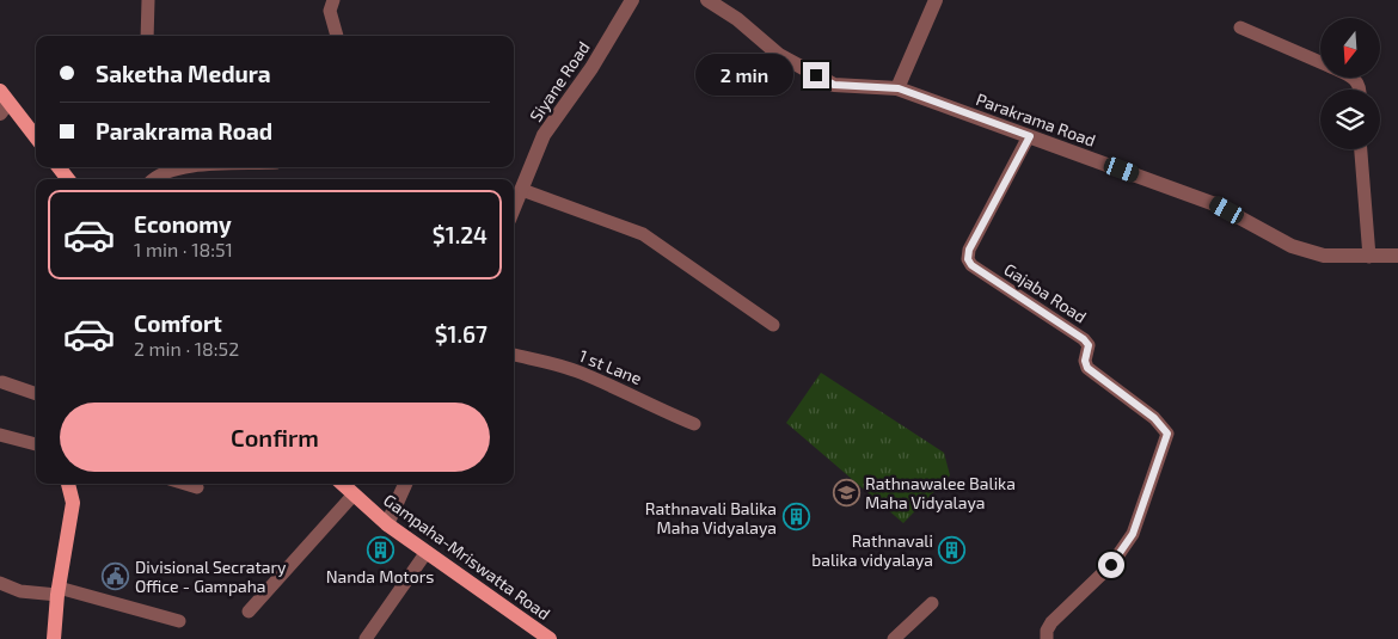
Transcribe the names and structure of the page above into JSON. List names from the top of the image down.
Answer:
{
  "streets": {
    "main road": ["Gampaha-Mriswatta Road"],
    "street": [
      "Siyane Road",
      "Parakrama Road",
      "Gajaba Road",
      "1 st Lane"
    ]
  },
  "crossings": [
    ["Parakrama Road", "Gajaba Road"]
  ],
  "places": {
    "school or university": ["Rathnawalee Balika Maha Vidyalaya"],
    "building": ["Rathnavali Balika Maha Vidyalaya", "Nanda Motors", "Rathnavali balika vidyalaya"],
    "public building": ["Divisional Secratary Office - Gampaha"]
  },
  "north": "bottom",
  "page": {
    "banner": ["Saketha Medura", "Parakrama Road"],
    "bubble": "2 min",
    "list": [
      {
        "name": "Economy",
        "note": "1 min · 18:51",
        "value": "$1.24"
      },
      {
        "name": "Comfort",
        "note": "2 min · 18:52",
        "value": "$1.67"
      }
    ],
    "buttons": "Confirm"
  }
}
